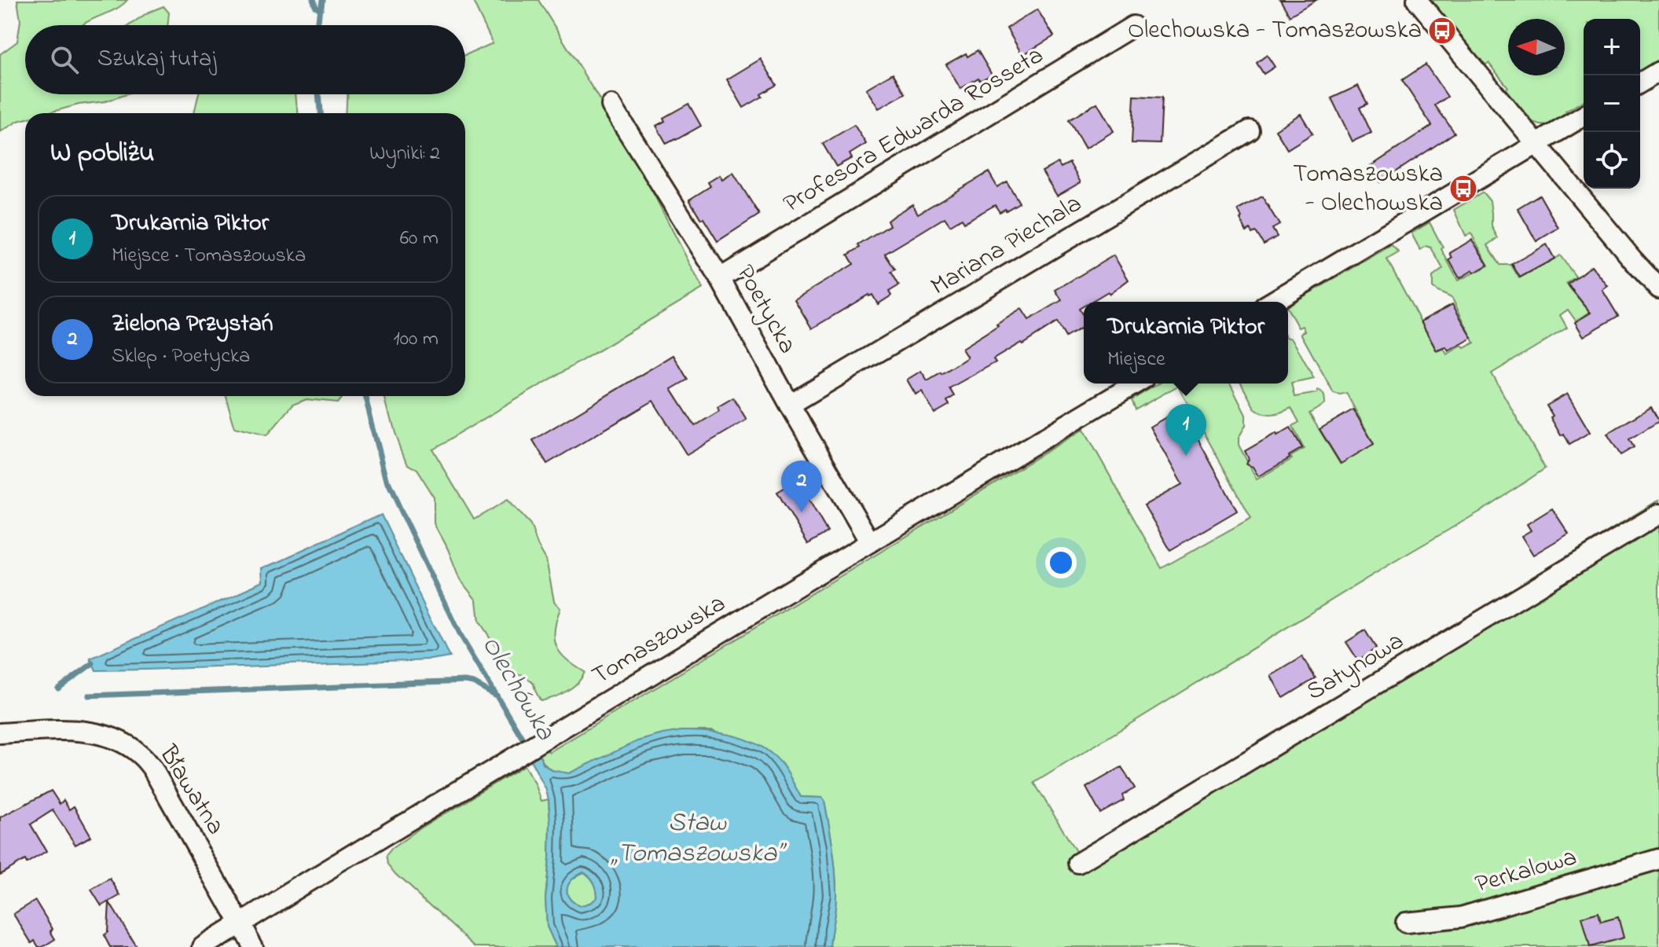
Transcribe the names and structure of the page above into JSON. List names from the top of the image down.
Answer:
{
  "streets": {
    "street": [
      "Profesora Edwarda Rosseta",
      "Mariana Piechala",
      "Poetycka",
      "Tomaszowska",
      "Satynowa",
      "Bławatna",
      "Perkalowa"
    ]
  },
  "crossings": [
    ["Profesora Edwarda Rosseta", "Poetycka"],
    ["Mariana Piechala", "Poetycka"],
    ["Poetycka", "Tomaszowska"],
    ["Tomaszowska", "Bławatna"]
  ],
  "water": ["Olechówka", "Staw „Tomaszowska”"],
  "places": {
    "bus stop": ["Olechowska - Tomaszowska", "Tomaszowska - Olechowska"]
  },
  "north": "left",
  "page": {
    "map_buttons": ["+", "−"],
    "search": "Szukaj tutaj",
    "heading": ["W pobliżu", "Wyniki: 2"],
    "list": [
      {
        "mark": "1",
        "name": "Drukarnia Piktor",
        "note": "Miejsce · Tomaszowska",
        "value": "60 m"
      },
      {
        "mark": "2",
        "name": "Zielona Przystań",
        "note": "Sklep · Poetycka",
        "value": "100 m"
      }
    ],
    "popup": ["Drukarnia Piktor", "Miejsce"],
    "pins": ["1", "2"]
  }
}
